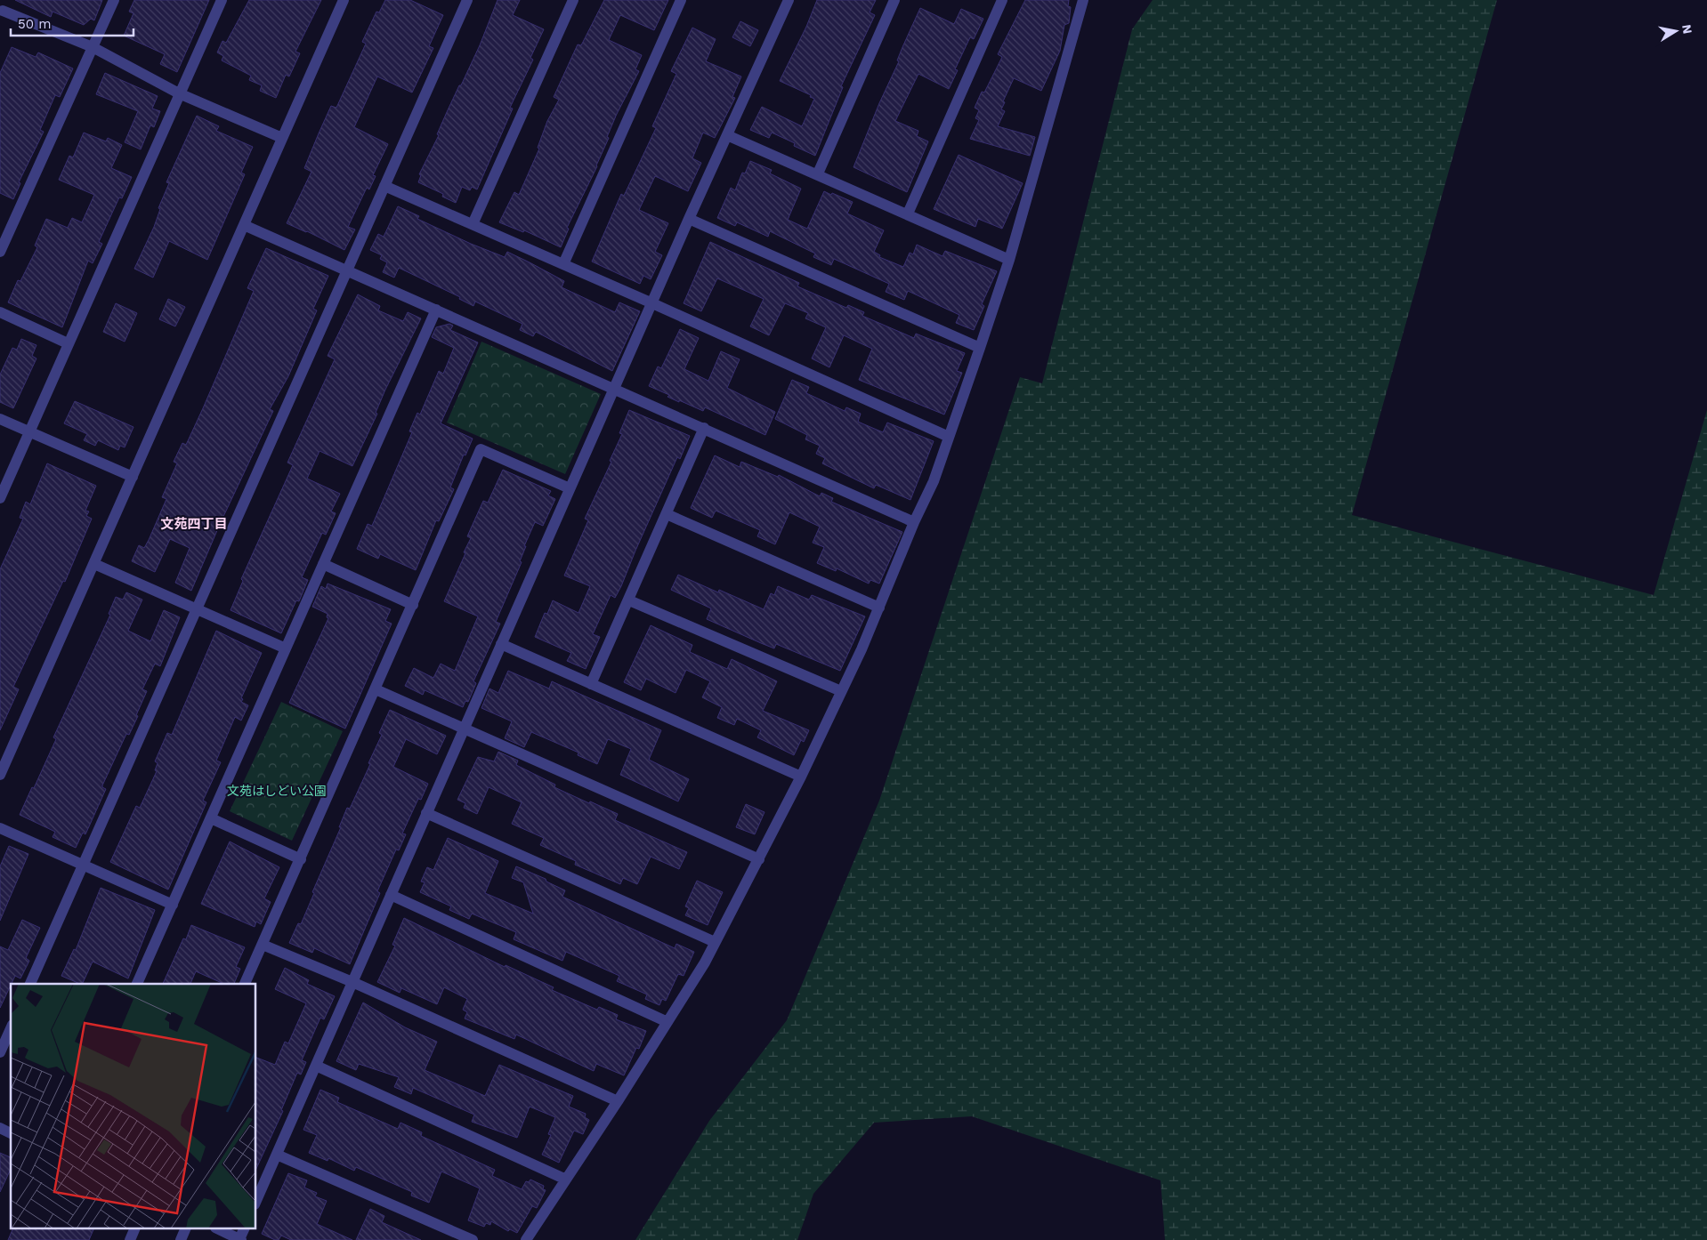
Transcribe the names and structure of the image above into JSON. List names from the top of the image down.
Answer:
{
  "districts": ["文苑四丁目"],
  "parks": ["文苑はしどい公園"],
  "scale_bar": "50 m",
  "north": "right"
}
